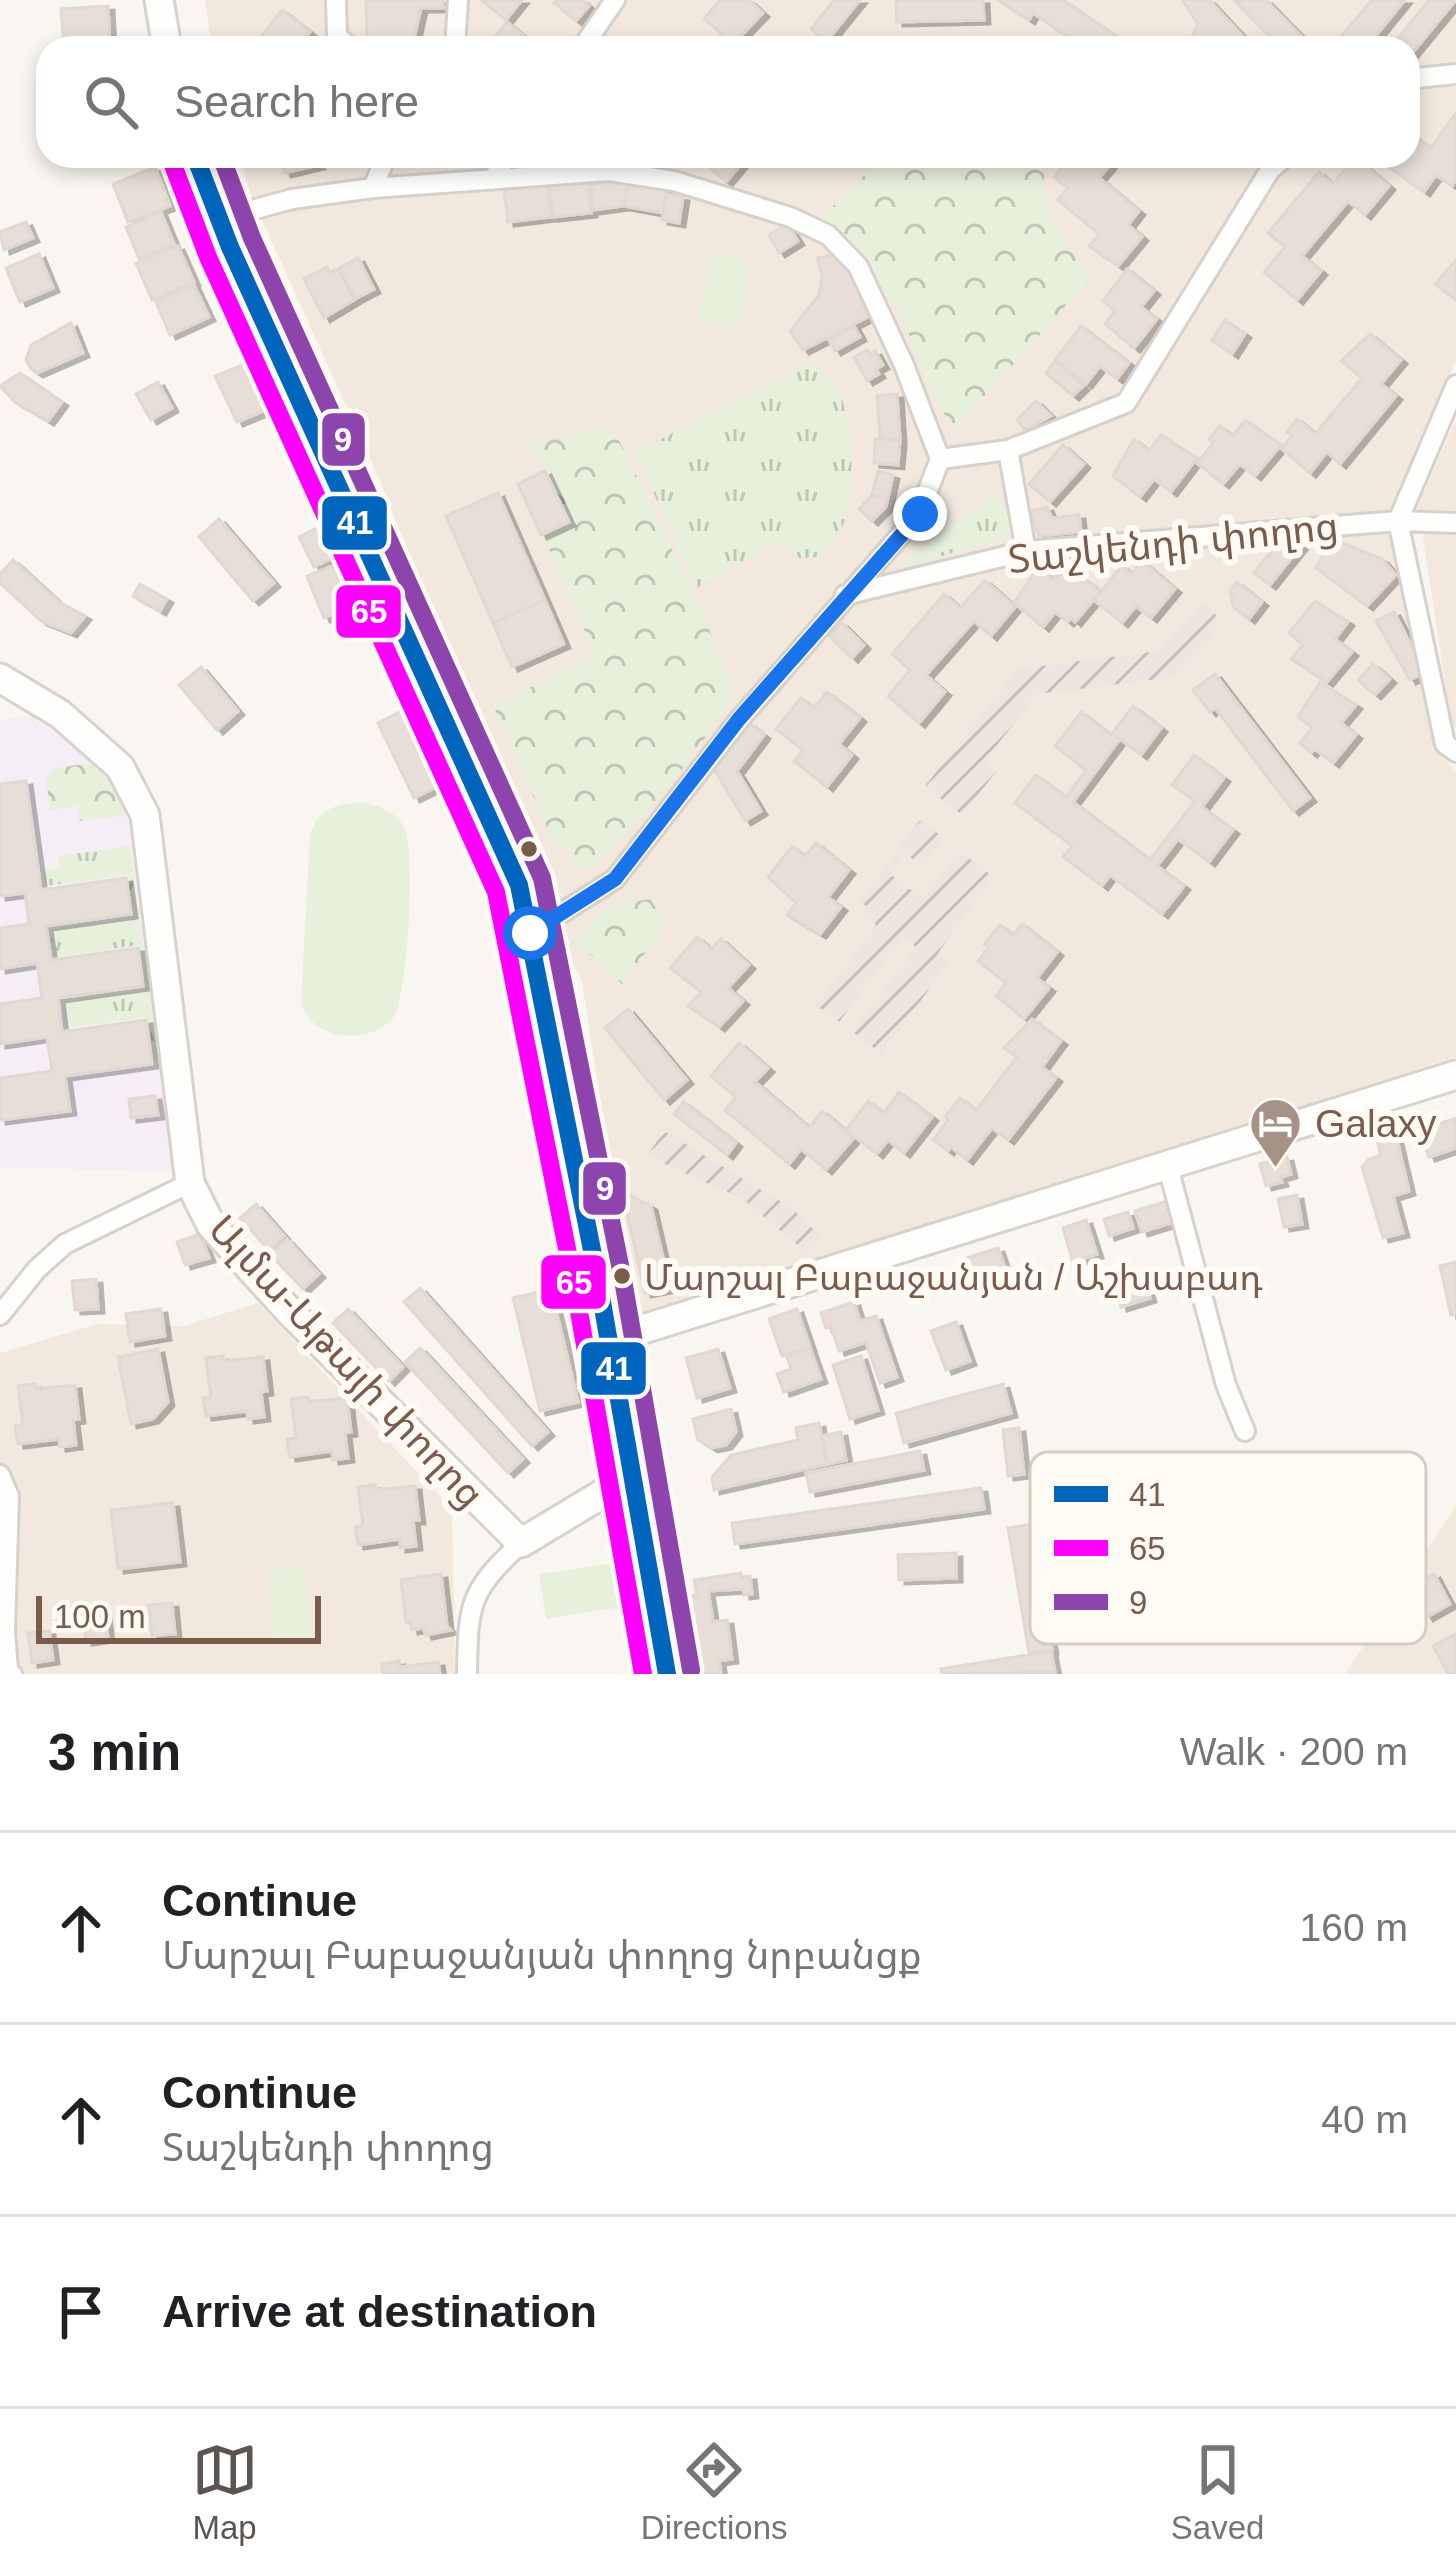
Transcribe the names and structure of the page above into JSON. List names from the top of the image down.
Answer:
{
  "streets": {
    "street": ["Տաշկենդի փողոց", "Ալմա-Աթայի փողոց"]
  },
  "places": {
    "hotel": ["Galaxy"],
    "other": ["Մարշալ Բաբաջանյան / Աշխաբադ"]
  },
  "lines": ["transit line 41", "transit line 65", "transit line 9"],
  "legend": ["41", "65", "9"],
  "scale_bar": "100 m",
  "page": {
    "search": "Search here",
    "scale": "100 m",
    "heading": ["3 min", "Walk · 200 m"],
    "list": [
      ["Continue", "Մարշալ Բաբաջանյան փողոց նրբանցք", "160 m"],
      ["Continue", "Տաշկենդի փողոց", "40 m"],
      "Arrive at destination"
    ],
    "nav": ["Map", "Directions", "Saved"]
  }
}
